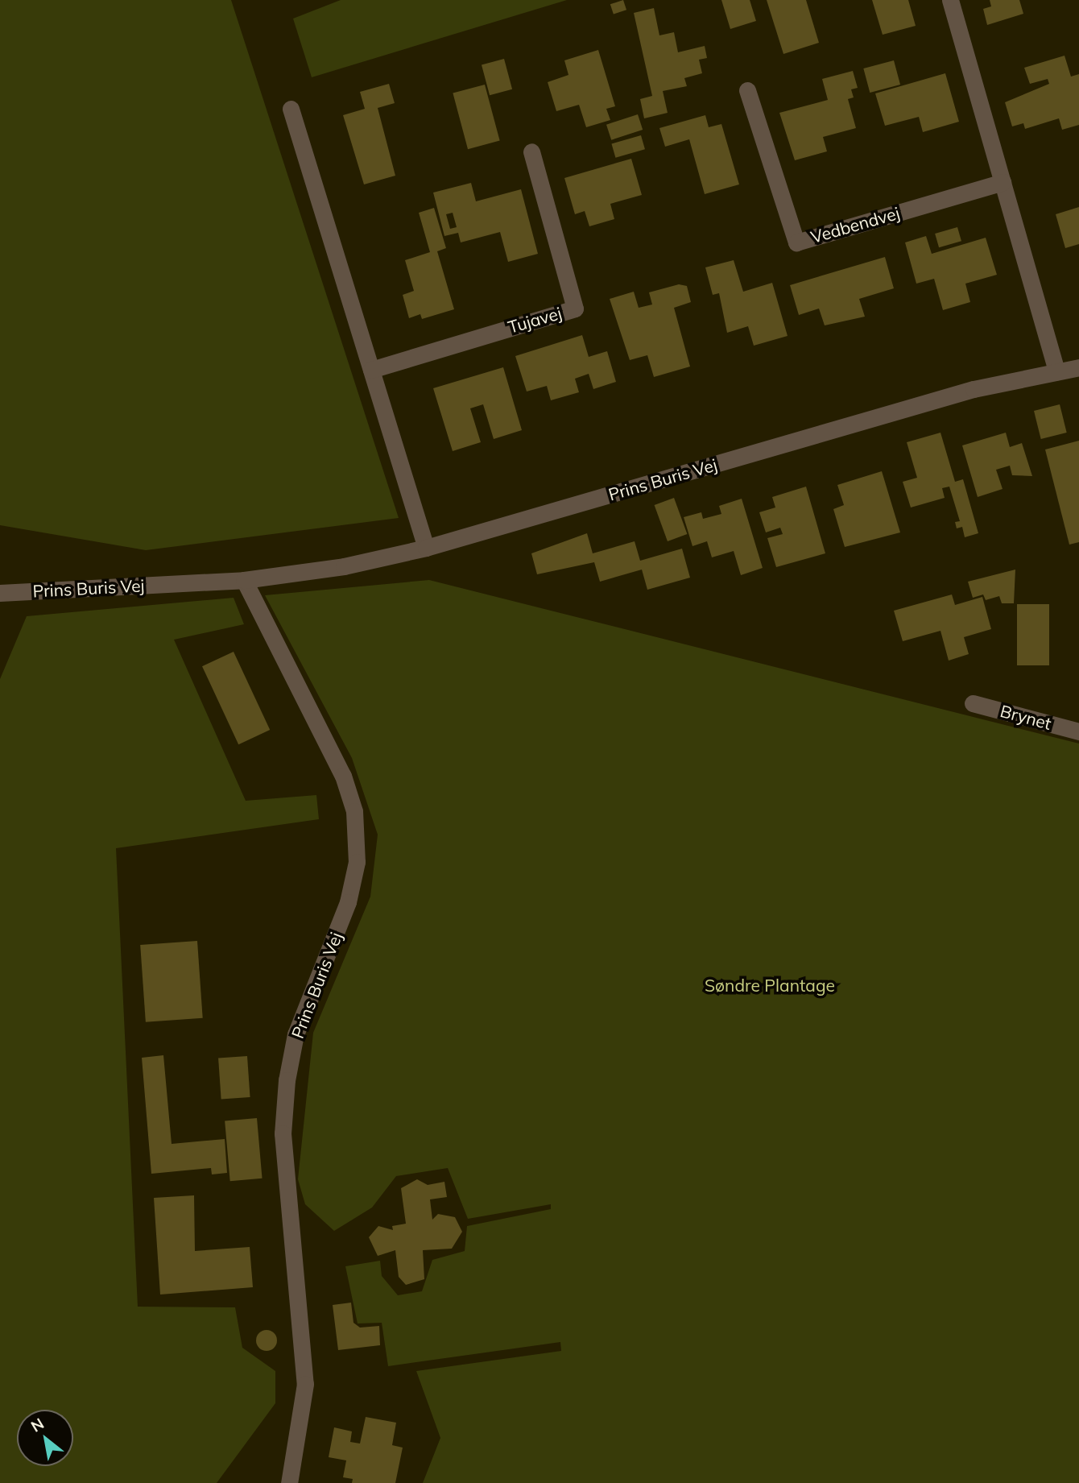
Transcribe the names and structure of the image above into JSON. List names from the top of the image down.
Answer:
{
  "streets": {
    "street": [
      "Vedbendvej",
      "Tujavej",
      "Prins Buris Vej",
      "Brynet"
    ]
  },
  "parks": ["Søndre Plantage"],
  "north": "top left"
}
